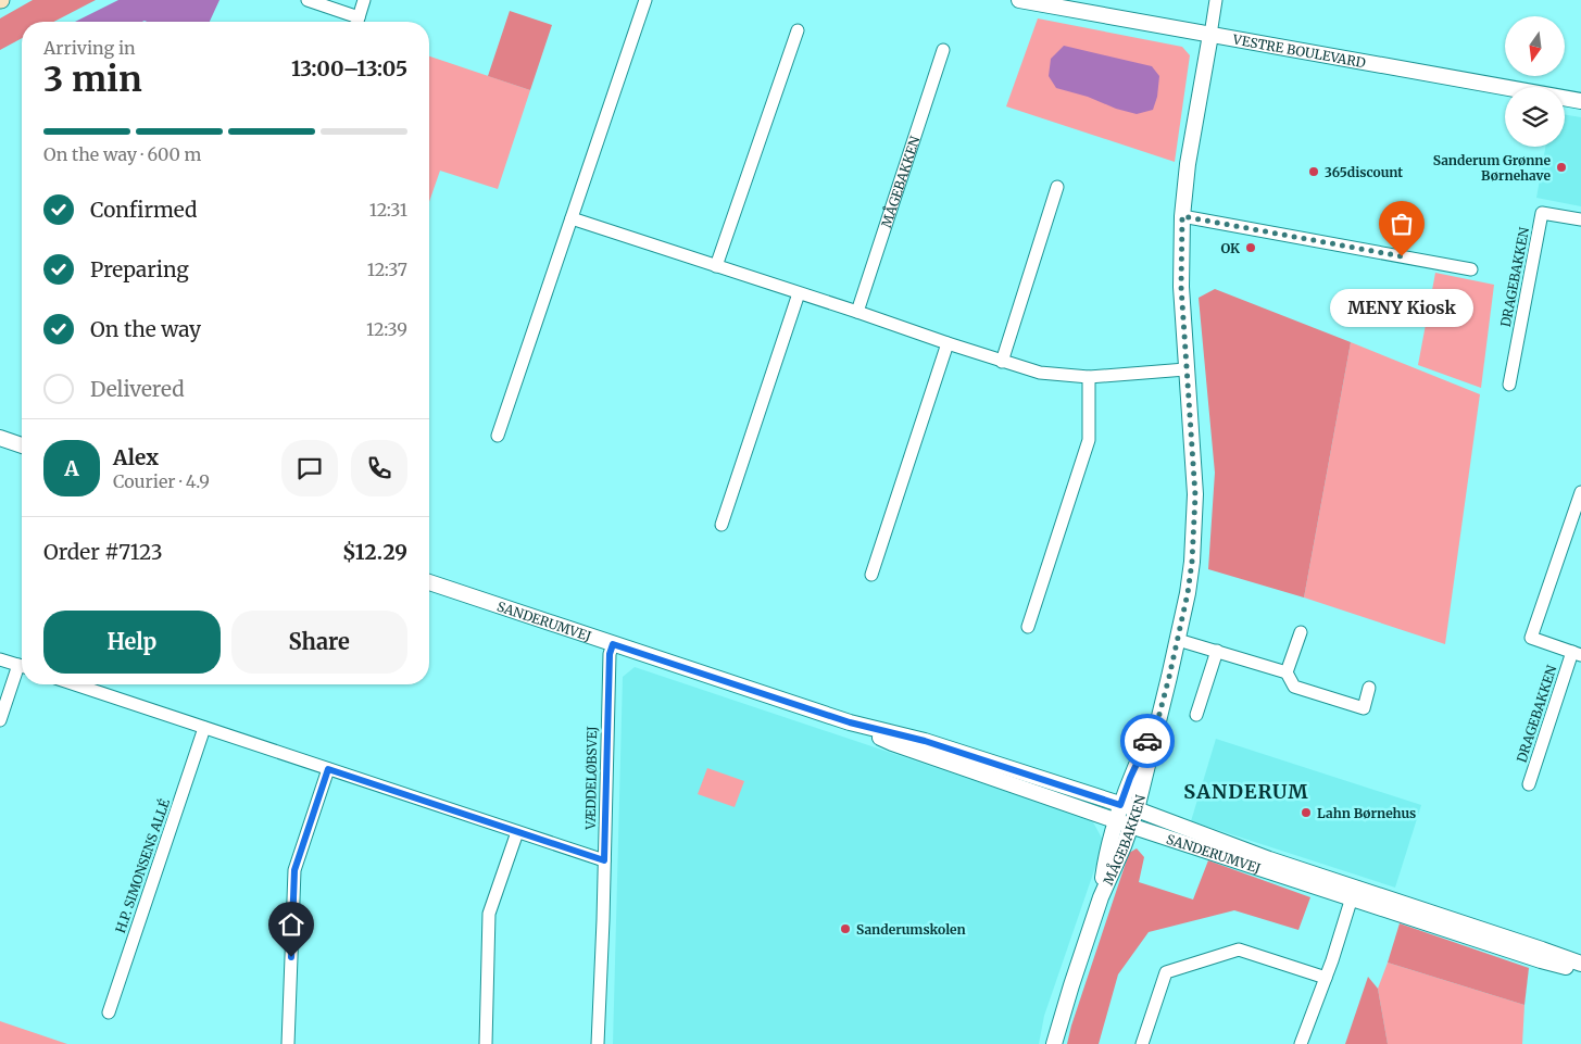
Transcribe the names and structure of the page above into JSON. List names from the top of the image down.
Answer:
{
  "streets": {
    "street": [
      "VESTRE BOULEVARD",
      "MÅGEBAKKEN",
      "DRAGEBAKKEN",
      "SANDERUMVEJ",
      "VÆDDELØBSVEJ",
      "H.P. SIMONSENS ALLÉ"
    ]
  },
  "crossings": [
    ["VESTRE BOULEVARD", "MÅGEBAKKEN"],
    ["MÅGEBAKKEN", "SANDERUMVEJ"],
    ["SANDERUMVEJ", "VÆDDELØBSVEJ"]
  ],
  "districts": ["SANDERUM"],
  "places": [
    "Sanderum Grønne Børnehave",
    "365discount",
    "OK",
    "MENY Kiosk",
    "Lahn Børnehus",
    "Sanderumskolen"
  ],
  "north": "bottom",
  "page": {
    "heading": ["3 min", "Arriving in", "13:00–13:05"],
    "panel": [
      "Alex",
      "Courier · 4.9",
      "Order #7123",
      "$12.29"
    ],
    "bar": "On the way · 600 m",
    "list": [
      ["Confirmed", "12:31"],
      ["Preparing", "12:37"],
      ["On the way", "12:39"],
      "Delivered"
    ],
    "bubble": "MENY Kiosk",
    "round": "A",
    "buttons": ["Help", "Share"]
  }
}
